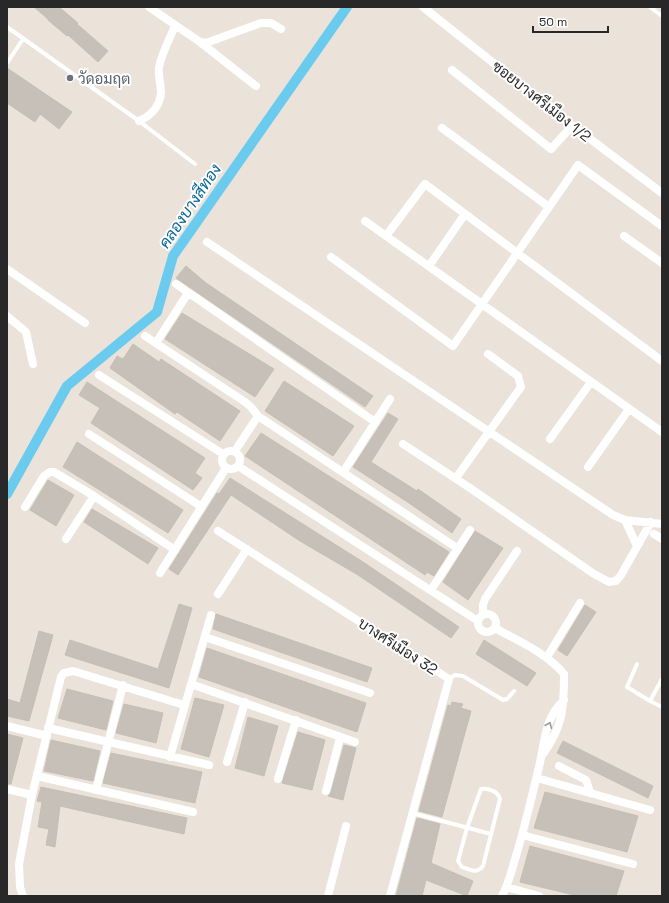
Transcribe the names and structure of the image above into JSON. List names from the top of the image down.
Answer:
{
  "streets": {
    "street": ["ซอยบางศรีเมือง 1/2", "บางศรีเมือง 32"]
  },
  "water": ["คลองบางสีทอง"],
  "places": ["วัดอมฤต"],
  "scale_bar": "50 m"
}
